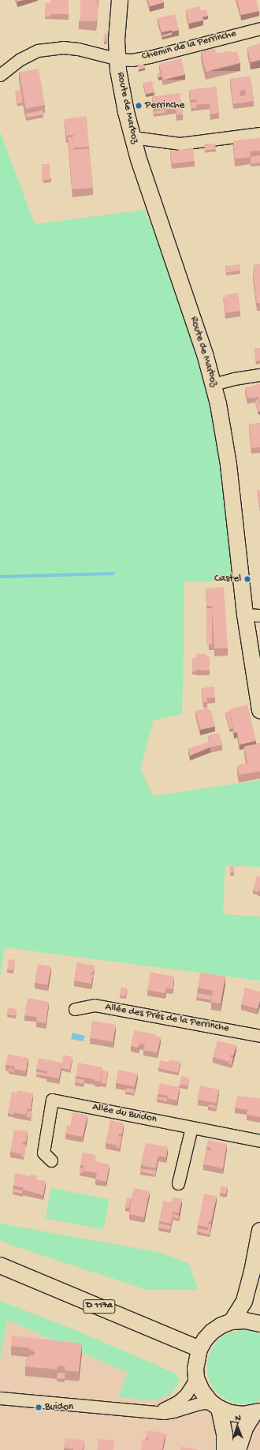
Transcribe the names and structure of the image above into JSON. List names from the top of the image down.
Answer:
{
  "streets": {
    "main road": ["Route de Marboz", "D 117a"],
    "street": ["Chemin de la Perrinche", "Allée des Prés de la Perrinche", "Allée du Buidon"]
  },
  "crossings": [
    ["Chemin de la Perrinche", "Route de Marboz"]
  ],
  "places": ["Perrinche", "Castel", "Buidon"],
  "north": "top"
}
